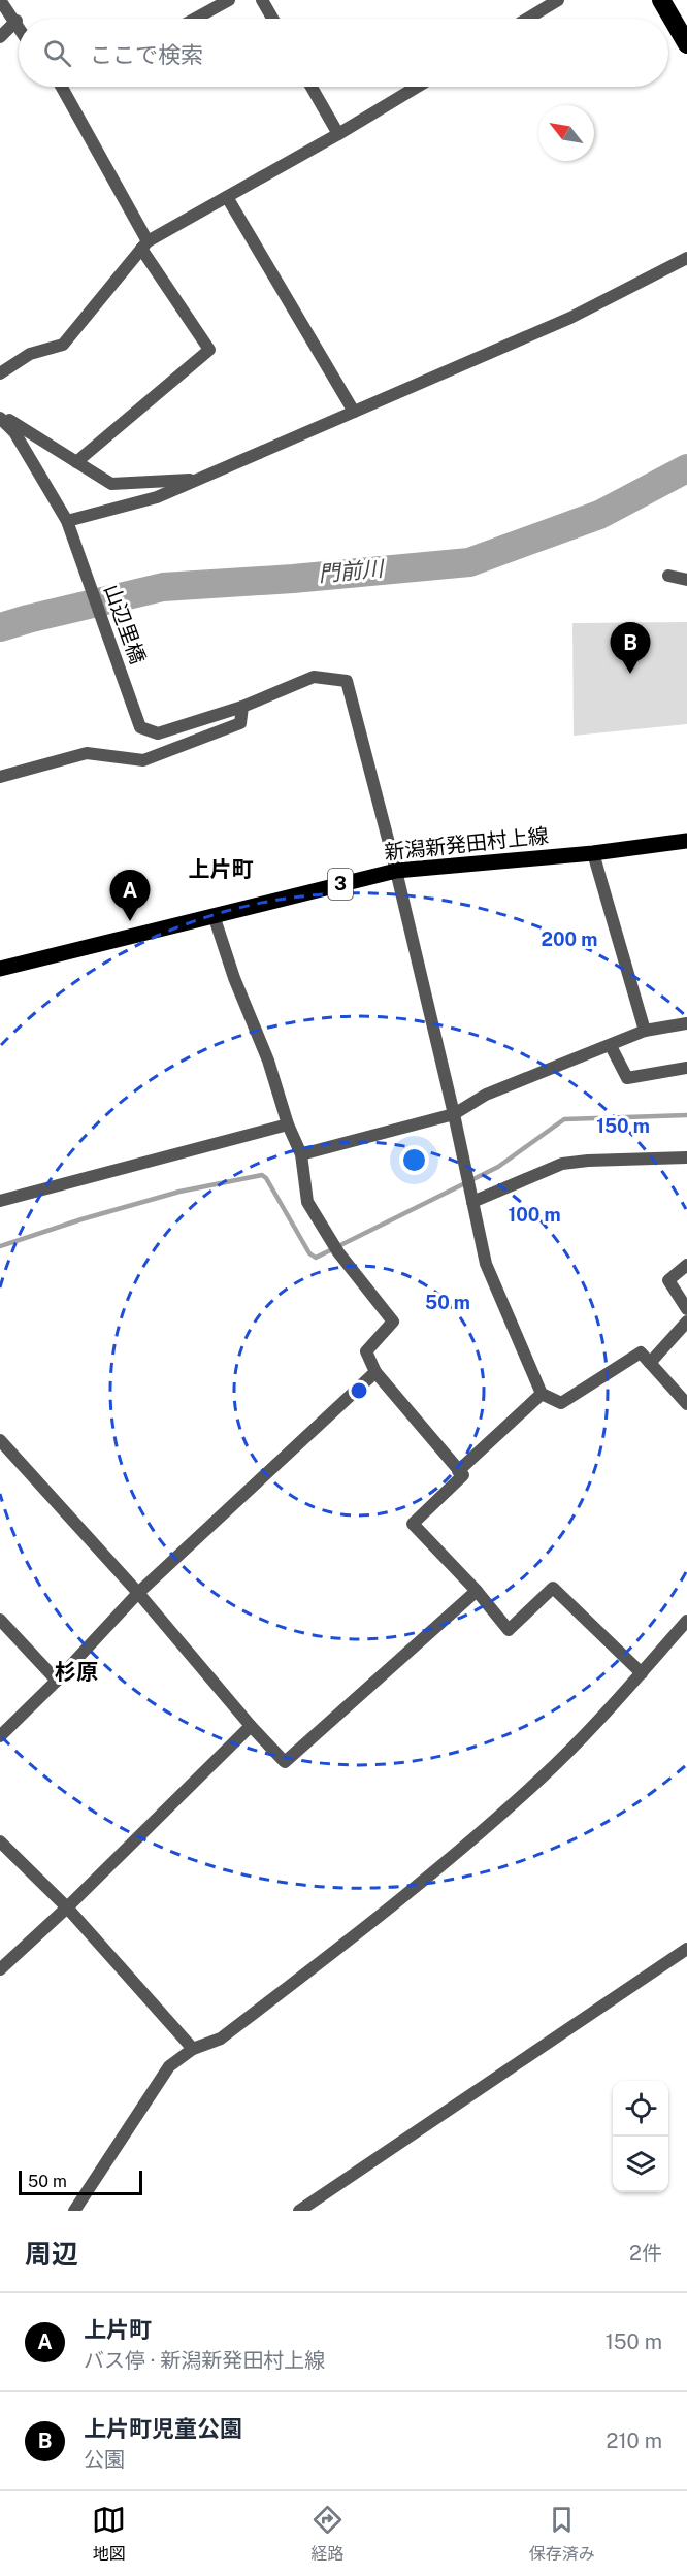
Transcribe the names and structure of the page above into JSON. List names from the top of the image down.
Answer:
{
  "streets": {
    "main road": ["新潟新発田村上線", "3"],
    "street": ["山辺里橋"]
  },
  "districts": ["上片町", "杉原"],
  "water": ["門前川"],
  "scale_bar": "50 m",
  "north": "top left",
  "page": {
    "search": "ここで検索",
    "pins": ["B", "A"],
    "scale": "50 m",
    "heading": ["周辺", "2件"],
    "list": [
      {
        "mark": "A",
        "name": "上片町",
        "note": "バス停 · 新潟新発田村上線",
        "value": "150 m"
      },
      {
        "mark": "B",
        "name": "上片町児童公園",
        "note": "公園",
        "value": "210 m"
      }
    ],
    "nav": ["地図", "経路", "保存済み"]
  },
  "rings": [
    "200 m",
    "150 m",
    "100 m",
    "50 m"
  ]
}
